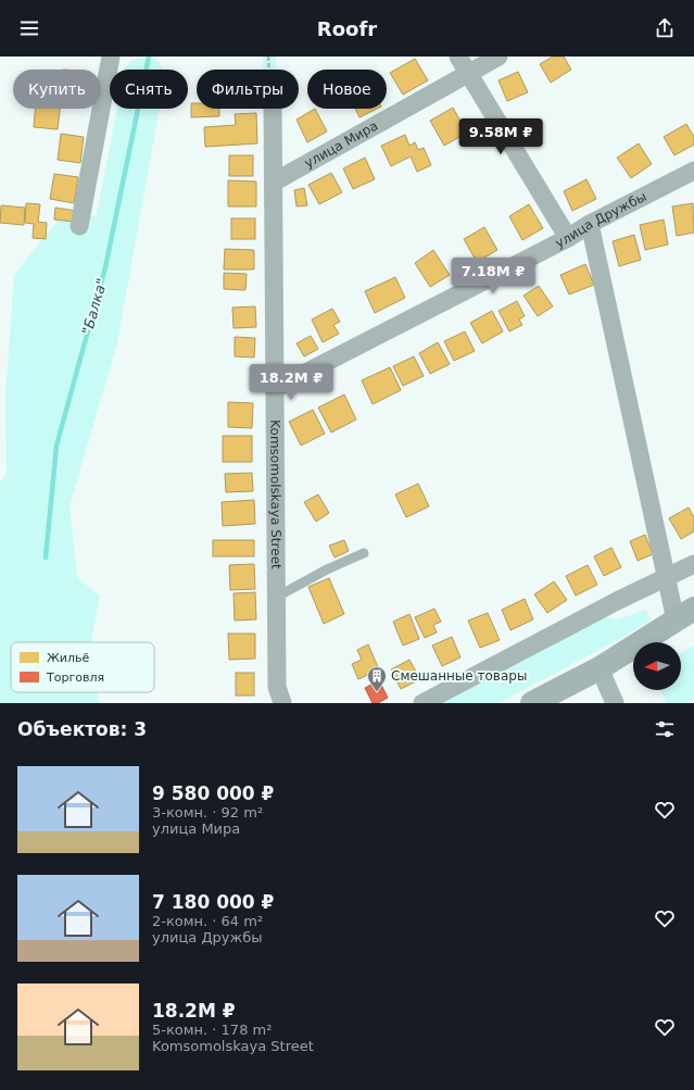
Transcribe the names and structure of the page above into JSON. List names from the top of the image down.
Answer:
{
  "streets": {
    "street": ["улица Мира", "улица Дружбы", "Komsomolskaya Street"]
  },
  "crossings": [
    ["улица Мира", "Komsomolskaya Street"],
    ["улица Дружбы", "Komsomolskaya Street"]
  ],
  "water": ["\"Балка\""],
  "places": {
    "building": ["Смешанные товары"]
  },
  "legend": ["Жильё", "Торговля"],
  "north": "left",
  "page": {
    "header": "Roofr",
    "chip": [
      "Купить",
      "Снять",
      "Фильтры",
      "Новое"
    ],
    "price": ["9.58M ₽", "7.18M ₽", "18.2M ₽"],
    "heading": "Объектов: 3",
    "list": [
      {
        "name": "9 580 000 ₽",
        "note": "3-комн. · 92 m² · улица Мира"
      },
      {
        "name": "7 180 000 ₽",
        "note": "2-комн. · 64 m² · улица Дружбы"
      },
      {
        "name": "18.2M ₽",
        "note": "5-комн. · 178 m² · Komsomolskaya Street"
      }
    ]
  }
}
